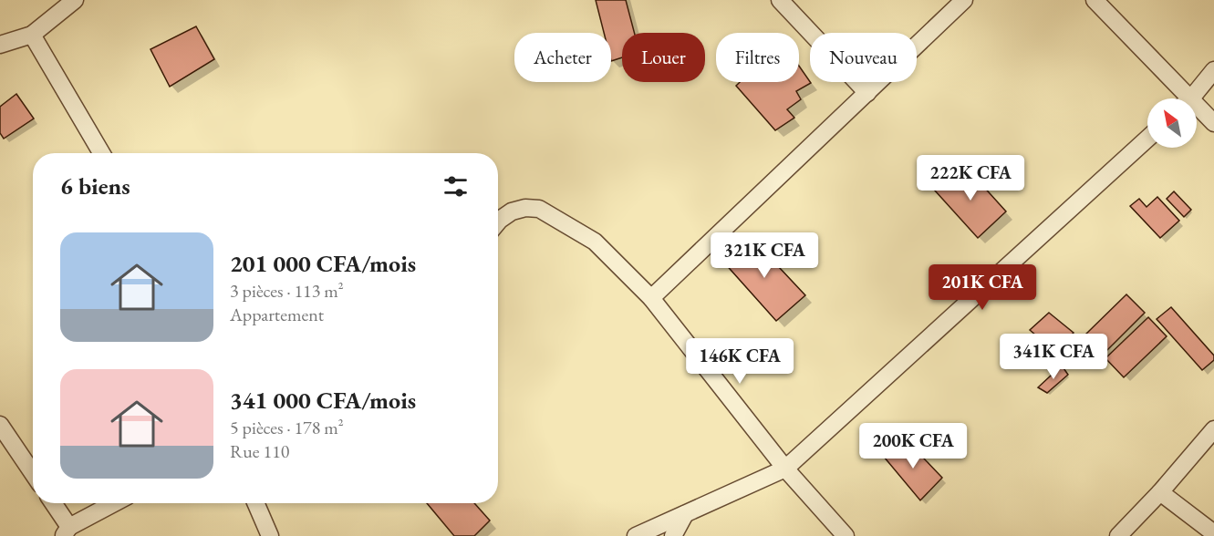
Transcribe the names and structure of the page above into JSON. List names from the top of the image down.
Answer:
{
  "north": "top left",
  "page": {
    "chip": [
      "Acheter",
      "Louer",
      "Filtres",
      "Nouveau"
    ],
    "heading": "6 biens",
    "price": [
      "222K CFA",
      "321K CFA",
      "201K CFA",
      "341K CFA",
      "146K CFA",
      "200K CFA"
    ],
    "list": [
      {
        "name": "201 000 CFA/mois",
        "note": "3 pièces · 113 m² · Appartement"
      },
      {
        "name": "341 000 CFA/mois",
        "note": "5 pièces · 178 m² · Rue 110"
      }
    ]
  }
}
